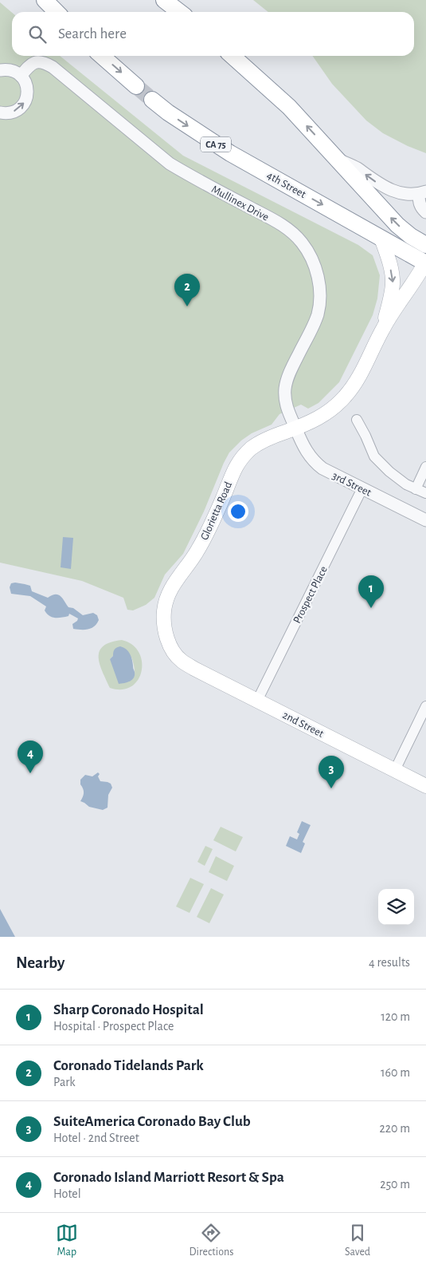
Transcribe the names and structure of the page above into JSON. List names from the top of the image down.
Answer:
{
  "streets": {
    "highway": ["CA 75", "4th Street"],
    "main road": ["Glorietta Road", "2nd Street"],
    "street": ["Mullinex Drive", "3rd Street", "Prospect Place"]
  },
  "crossings": [
    ["Mullinex Drive", "3rd Street"],
    ["Mullinex Drive", "Glorietta Road"],
    ["3rd Street", "Glorietta Road"],
    ["3rd Street", "Prospect Place"],
    ["Glorietta Road", "2nd Street"],
    ["Prospect Place", "2nd Street"]
  ],
  "page": {
    "search": "Search here",
    "pins": [
      "2",
      "1",
      "4",
      "3"
    ],
    "heading": ["Nearby", "4 results"],
    "list": [
      {
        "mark": "1",
        "name": "Sharp Coronado Hospital",
        "note": "Hospital · Prospect Place",
        "value": "120 m"
      },
      {
        "mark": "2",
        "name": "Coronado Tidelands Park",
        "note": "Park",
        "value": "160 m"
      },
      {
        "mark": "3",
        "name": "SuiteAmerica Coronado Bay Club",
        "note": "Hotel · 2nd Street",
        "value": "220 m"
      },
      {
        "mark": "4",
        "name": "Coronado Island Marriott Resort & Spa",
        "note": "Hotel",
        "value": "250 m"
      }
    ],
    "nav": ["Map", "Directions", "Saved"]
  }
}
